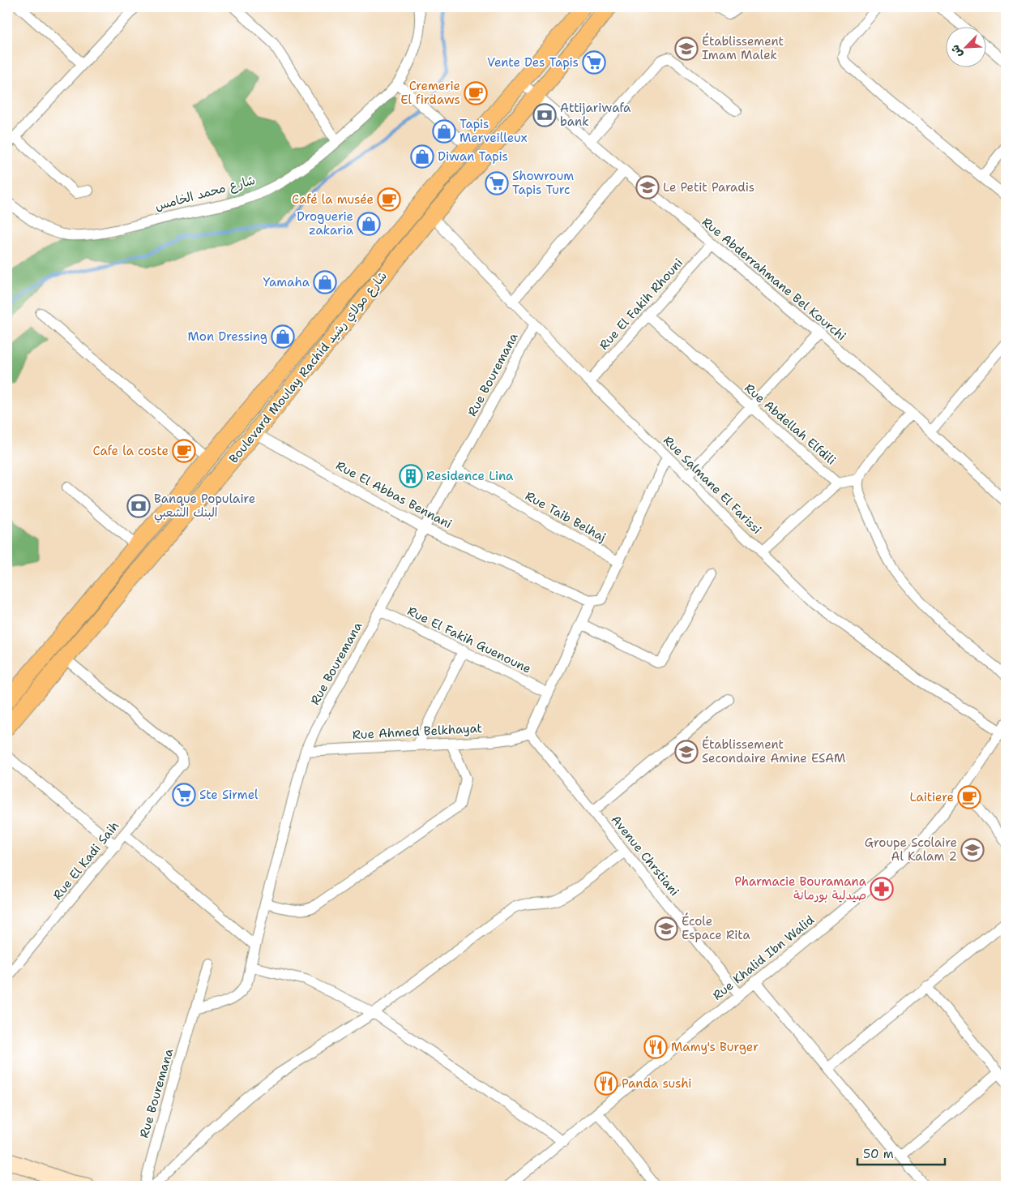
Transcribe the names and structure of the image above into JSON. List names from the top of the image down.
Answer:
{
  "streets": {
    "main road": ["Boulevard Moulay Rachid شارع مولاي رشيد"],
    "street": [
      "شارع محمد الخامس",
      "Rue Abderrahmane Bel Kourchi",
      "Rue El Fakih Rhouni",
      "Rue Bouremana",
      "Rue Abdellah Elfdili",
      "Rue Salmane El Farissi",
      "Rue El Abbas Bennani",
      "Rue Taib Belhaj",
      "Rue El Fakih Guenoune",
      "Rue Ahmed Belkhayat",
      "Avenue Chrstiani",
      "Rue El Kadi Saih",
      "Rue Khalid Ibn Walid"
    ]
  },
  "crossings": [
    ["Rue Abderrahmane Bel Kourchi", "Rue El Fakih Rhouni"],
    ["Rue Abderrahmane Bel Kourchi", "Boulevard Moulay Rachid شارع مولاي رشيد"],
    ["Rue El Fakih Rhouni", "Rue Abdellah Elfdili"],
    ["Rue El Fakih Rhouni", "Rue Salmane El Farissi"],
    ["Boulevard Moulay Rachid شارع مولاي رشيد", "Rue Salmane El Farissi"],
    ["Boulevard Moulay Rachid شارع مولاي رشيد", "Rue El Abbas Bennani"],
    ["Boulevard Moulay Rachid شارع مولاي رشيد", "Rue El Kadi Saih"],
    ["Rue Bouremana", "Rue Salmane El Farissi"],
    ["Rue Bouremana", "Rue El Abbas Bennani"],
    ["Rue Bouremana", "Rue Taib Belhaj"],
    ["Rue Bouremana", "Rue El Fakih Guenoune"],
    ["Rue Bouremana", "Rue Ahmed Belkhayat"],
    ["Rue Abdellah Elfdili", "Rue Salmane El Farissi"],
    ["Rue Salmane El Farissi", "Rue Khalid Ibn Walid"],
    ["Rue Ahmed Belkhayat", "Avenue Chrstiani"],
    ["Avenue Chrstiani", "Rue Khalid Ibn Walid"]
  ],
  "places": {
    "school or university": [
      "Établissement Imam Malek",
      "Le Petit Paradis",
      "Établissement Secondaire Amine ESAM",
      "Groupe Scolaire Al Kalam 2",
      "École Espace Rita"
    ],
    "supermarket": ["Vente Des Tapis", "Showroum Tapis Turc", "Ste Sirmel"],
    "cafe": [
      "Cremerie El firdaws",
      "Café la musée",
      "Cafe la coste",
      "Laitiere"
    ],
    "bank": ["Attijariwafa bank", "Banque Populaire البنك الشعبي"],
    "shop": [
      "Tapis Merveilleux",
      "Diwan Tapis",
      "Droguerie zakaria",
      "Yamaha",
      "Mon Dressing"
    ],
    "building": ["Residence Lina"],
    "pharmacy": ["Pharmacie Bouramana صيدلية بورمانة"],
    "restaurant": ["Mamy's Burger", "Panda sushi"]
  },
  "scale_bar": "50 m",
  "north": "bottom left"
}
